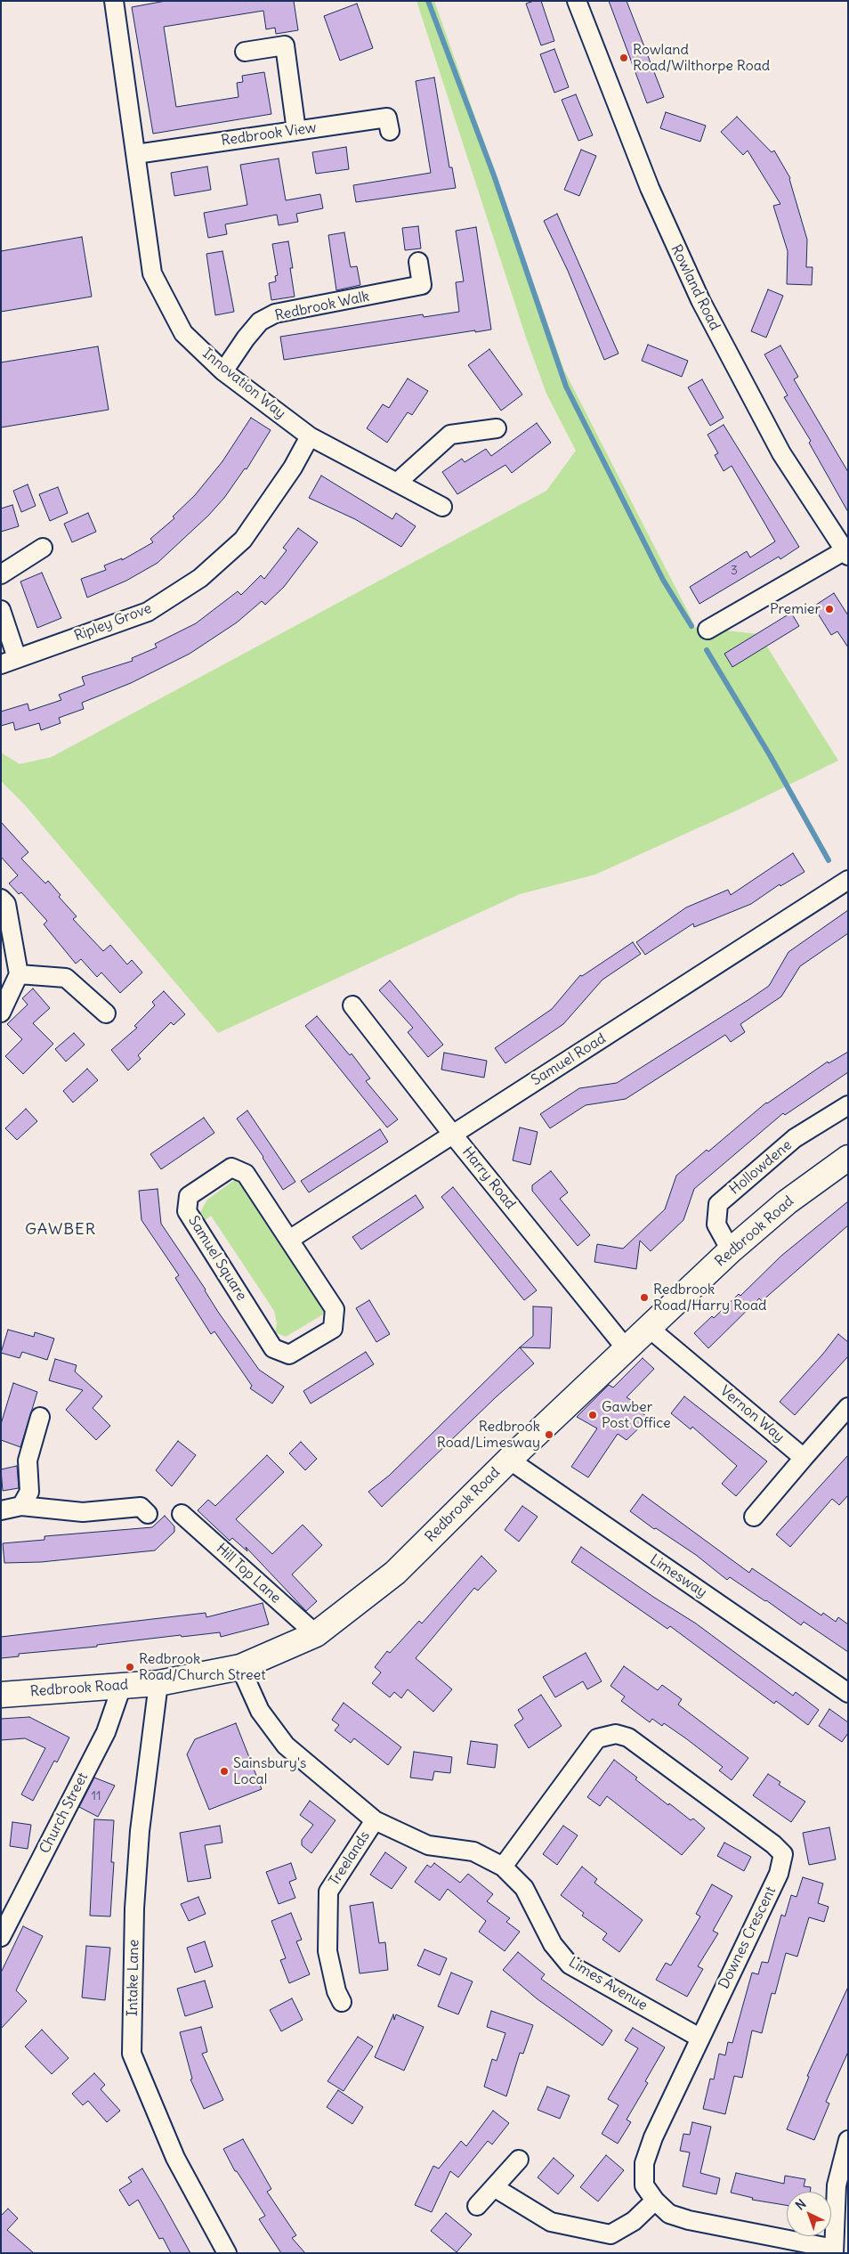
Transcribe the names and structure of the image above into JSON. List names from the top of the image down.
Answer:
{
  "streets": {
    "street": [
      "Redbrook View",
      "Rowland Road",
      "Redbrook Walk",
      "Innovation Way",
      "Ripley Grove",
      "Samuel Road",
      "Hollowdene",
      "Harry Road",
      "Redbrook Road",
      "Samuel Square",
      "Vernon Way",
      "Hill Top Lane",
      "Limesway",
      "Church Street",
      "Treelands",
      "Downes Crescent",
      "Intake Lane",
      "Limes Avenue"
    ]
  },
  "crossings": [
    ["Redbrook View", "Innovation Way"],
    ["Redbrook Walk", "Innovation Way"],
    ["Innovation Way", "Ripley Grove"],
    ["Samuel Road", "Harry Road"],
    ["Samuel Road", "Samuel Square"],
    ["Hollowdene", "Redbrook Road"],
    ["Harry Road", "Redbrook Road"],
    ["Redbrook Road", "Vernon Way"],
    ["Redbrook Road", "Hill Top Lane"],
    ["Redbrook Road", "Limesway"],
    ["Redbrook Road", "Church Street"],
    ["Redbrook Road", "Intake Lane"],
    ["Redbrook Road", "Limes Avenue"],
    ["Treelands", "Limes Avenue"],
    ["Downes Crescent", "Limes Avenue"]
  ],
  "districts": ["GAWBER"],
  "places": [
    "Rowland Road/Wilthorpe Road",
    "Premier",
    "Redbrook Road/Harry Road",
    "Gawber Post Office",
    "Redbrook Road/Limesway",
    "Redbrook Road/Church Street",
    "Sainsbury's Local"
  ],
  "house_numbers": ["3", "11"],
  "north": "top left"
}
